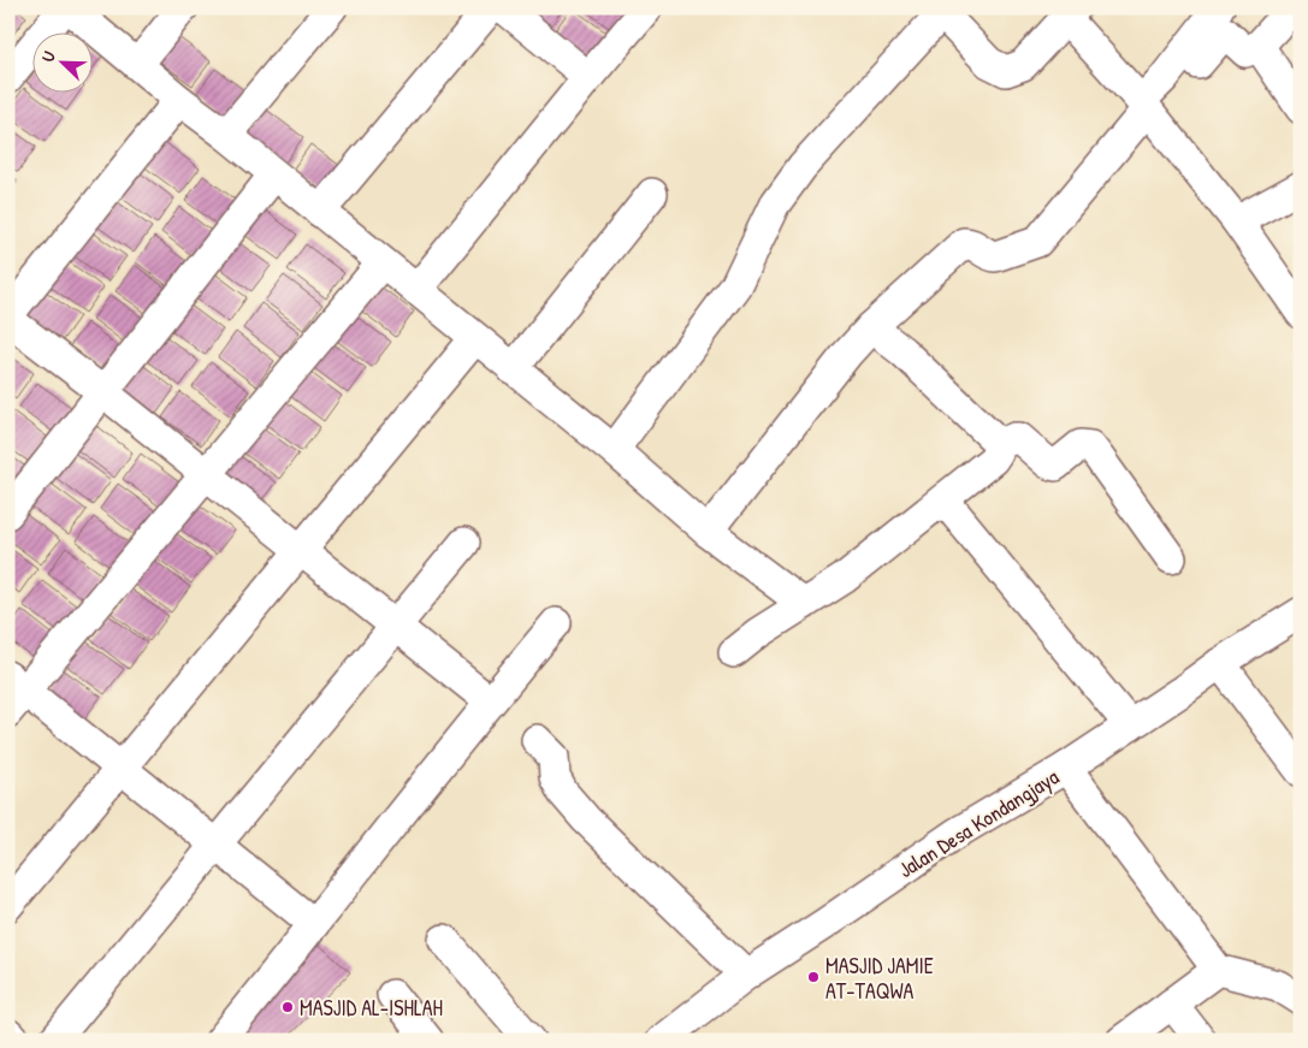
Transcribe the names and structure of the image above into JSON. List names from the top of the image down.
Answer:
{
  "streets": {
    "street": ["Jalan Desa Kondangjaya"]
  },
  "places": ["MASJID JAMIE AT-TAQWA", "MASJID AL-ISHLAH"],
  "north": "top left"
}
